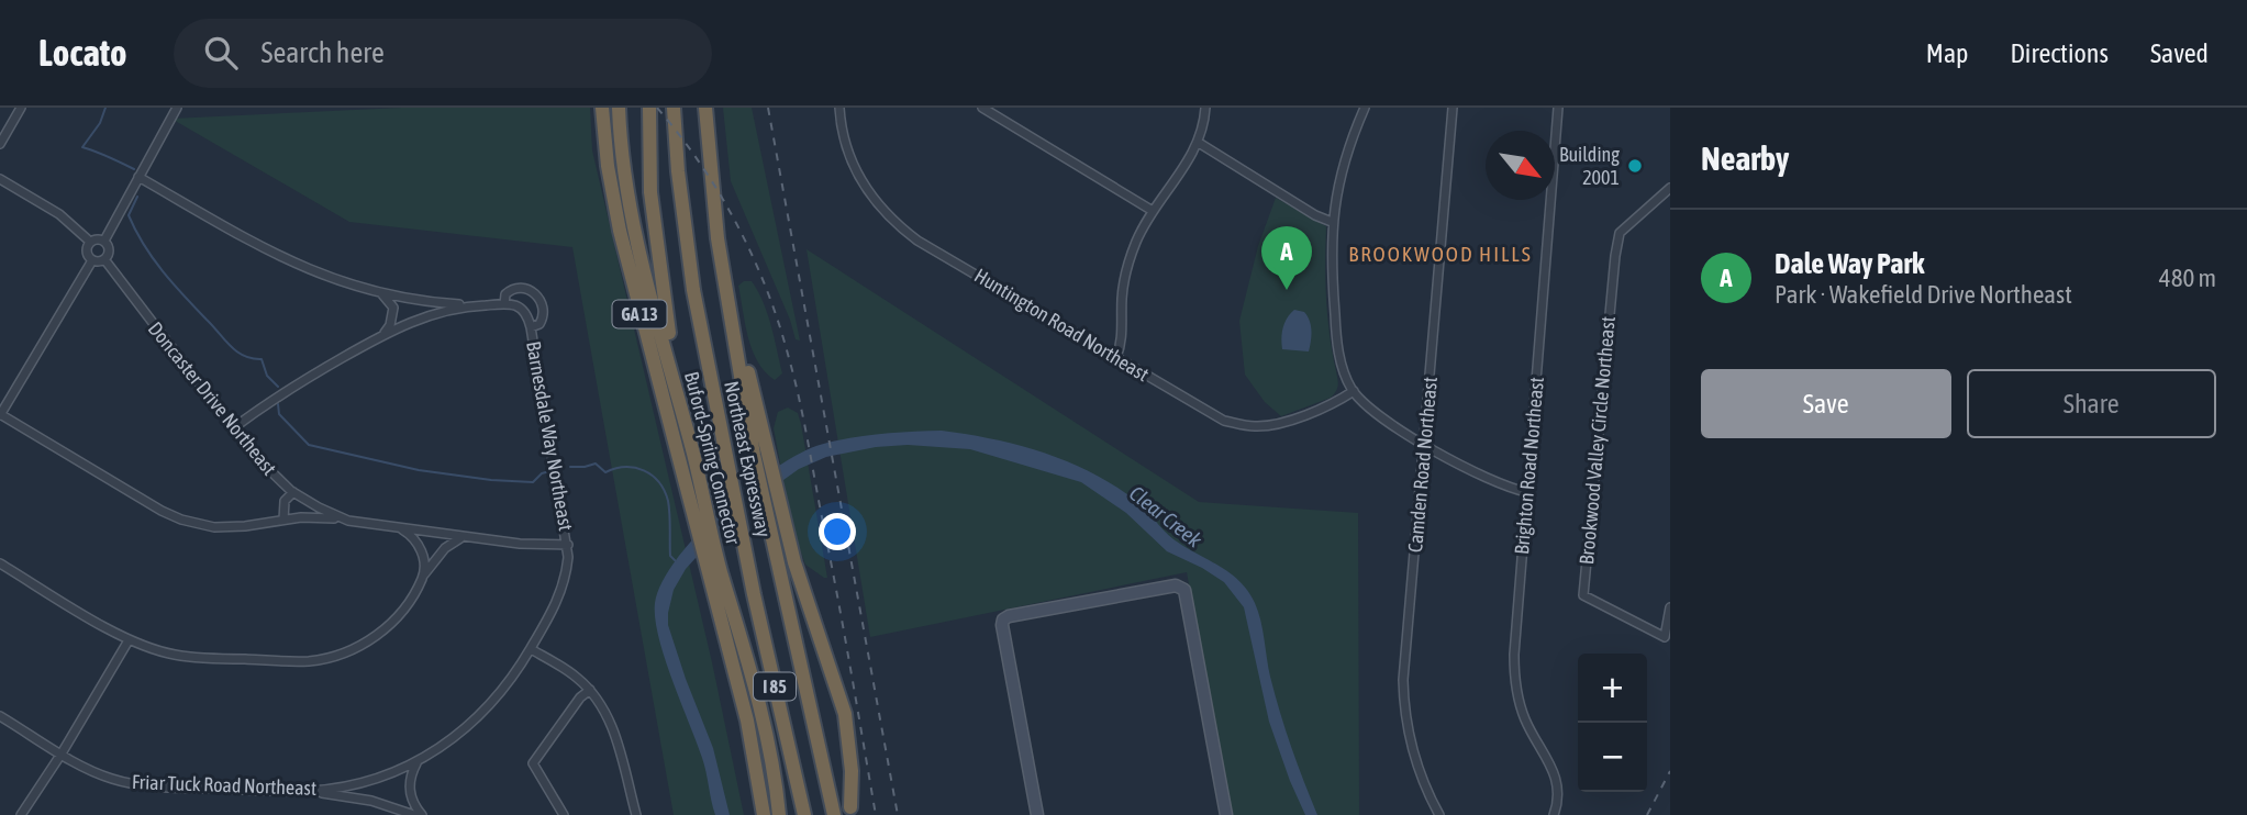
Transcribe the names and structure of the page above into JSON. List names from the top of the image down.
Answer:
{
  "streets": {
    "highway": [
      "GA 13",
      "Buford-Spring Connector",
      "Northeast Expressway",
      "I 85"
    ],
    "street": [
      "Huntington Road Northeast",
      "Doncaster Drive Northeast",
      "Barnesdale Way Northeast",
      "Brookwood Valley Circle Northeast",
      "Camden Road Northeast",
      "Brighton Road Northeast",
      "Friar Tuck Road Northeast"
    ]
  },
  "crossings": [
    ["Doncaster Drive Northeast", "Barnesdale Way Northeast"],
    ["Doncaster Drive Northeast", "Friar Tuck Road Northeast"],
    ["Barnesdale Way Northeast", "Friar Tuck Road Northeast"]
  ],
  "districts": ["BROOKWOOD HILLS"],
  "water": ["Clear Creek"],
  "places": ["Building 2001"],
  "north": "bottom right",
  "page": {
    "header": "Locato",
    "search": "Search here",
    "nav": ["Map", "Directions", "Saved"],
    "heading": "Nearby",
    "list": [
      {
        "mark": "A",
        "name": "Dale Way Park",
        "note": "Park · Wakefield Drive Northeast",
        "value": "480 m"
      }
    ],
    "pins": "A",
    "buttons": ["Save", "Share"],
    "map_buttons": ["+", "−"]
  }
}
